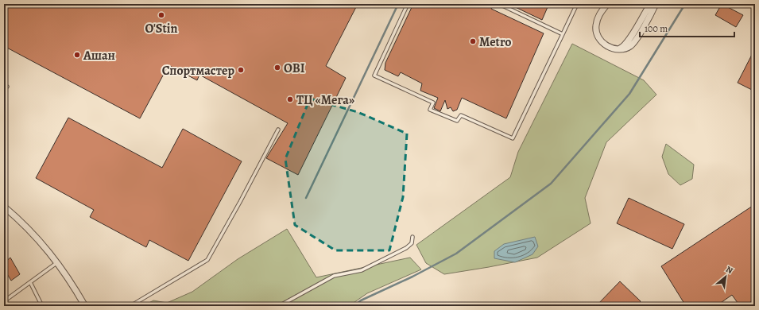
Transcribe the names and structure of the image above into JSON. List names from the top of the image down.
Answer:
{
  "places": [
    "O'Stin",
    "Metro",
    "Ашан",
    "OBI",
    "Спортмастер",
    "ТЦ «Мега»"
  ],
  "scale_bar": "100 m",
  "north": "top right"
}
